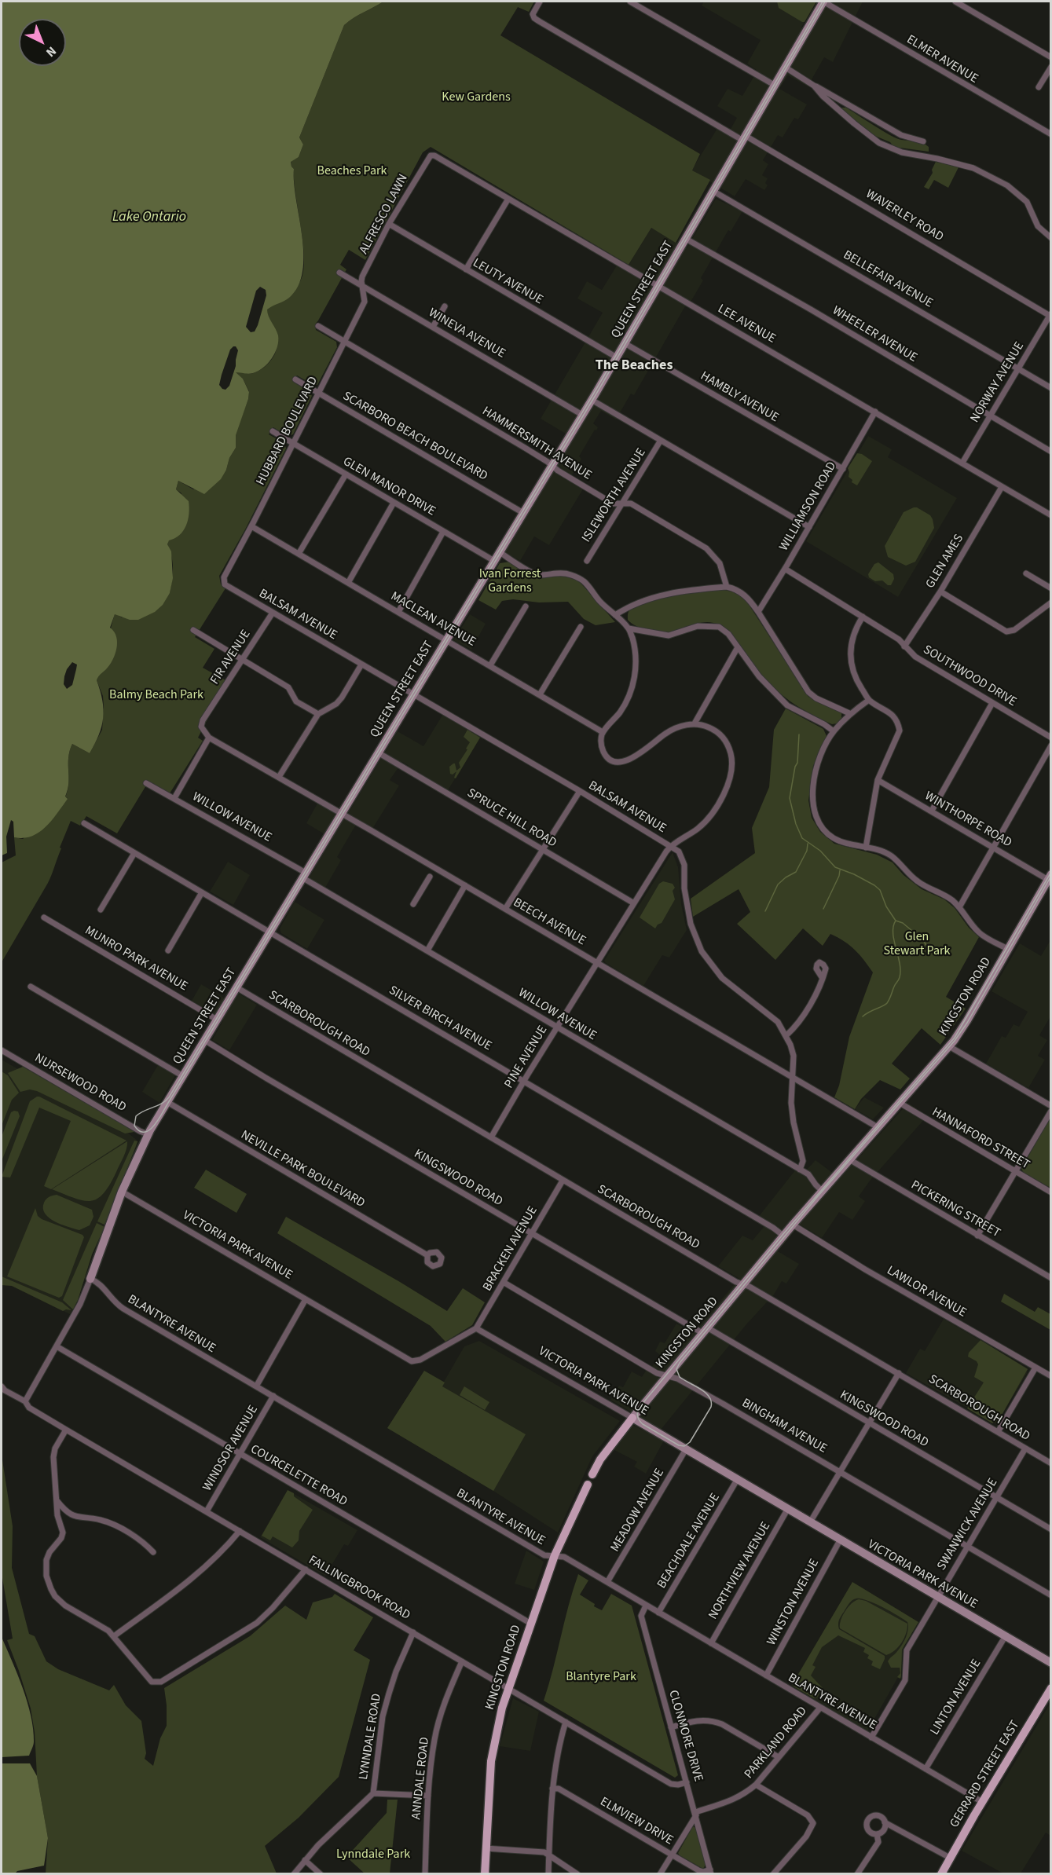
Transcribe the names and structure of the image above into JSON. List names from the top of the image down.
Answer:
{
  "streets": {
    "main road": [
      "QUEEN STREET EAST",
      "KINGSTON ROAD",
      "VICTORIA PARK AVENUE",
      "GERRARD STREET EAST"
    ],
    "street": [
      "ELMER AVENUE",
      "ALFRESCO LAWN",
      "WAVERLEY ROAD",
      "BELLEFAIR AVENUE",
      "LEUTY AVENUE",
      "LEE AVENUE",
      "WINEVA AVENUE",
      "WHEELER AVENUE",
      "NORWAY AVENUE",
      "HAMBLY AVENUE",
      "HUBBARD BOULEVARD",
      "SCARBORO BEACH BOULEVARD",
      "HAMMERSMITH AVENUE",
      "GLEN MANOR DRIVE",
      "ISLEWORTH AVENUE",
      "WILLIAMSON ROAD",
      "GLEN AMES",
      "BALSAM AVENUE",
      "MACLEAN AVENUE",
      "FIR AVENUE",
      "SOUTHWOOD DRIVE",
      "WILLOW AVENUE",
      "SPRUCE HILL ROAD",
      "WINTHORPE ROAD",
      "BEECH AVENUE",
      "MUNRO PARK AVENUE",
      "SILVER BIRCH AVENUE",
      "SCARBOROUGH ROAD",
      "PINE AVENUE",
      "NURSEWOOD ROAD",
      "HANNAFORD STREET",
      "NEVILLE PARK BOULEVARD",
      "KINGSWOOD ROAD",
      "PICKERING STREET",
      "BRACKEN AVENUE",
      "LAWLOR AVENUE",
      "BLANTYRE AVENUE",
      "BINGHAM AVENUE",
      "WINDSOR AVENUE",
      "COURCELETTE ROAD",
      "MEADOW AVENUE",
      "SWANWICK AVENUE",
      "BEACHDALE AVENUE",
      "NORTHVIEW AVENUE",
      "FALLINGBROOK ROAD",
      "WINSTON AVENUE",
      "LINTON AVENUE",
      "CLONMORE DRIVE",
      "LYNNDALE ROAD",
      "PARKLAND ROAD",
      "ANNDALE ROAD",
      "ELMVIEW DRIVE"
    ]
  },
  "crossings": [
    ["ELMER AVENUE", "QUEEN STREET EAST"],
    ["ALFRESCO LAWN", "LEUTY AVENUE"],
    ["ALFRESCO LAWN", "LEE AVENUE"],
    ["ALFRESCO LAWN", "WINEVA AVENUE"],
    ["ALFRESCO LAWN", "HUBBARD BOULEVARD"],
    ["WAVERLEY ROAD", "QUEEN STREET EAST"],
    ["WAVERLEY ROAD", "NORWAY AVENUE"],
    ["BELLEFAIR AVENUE", "QUEEN STREET EAST"],
    ["BELLEFAIR AVENUE", "NORWAY AVENUE"],
    ["LEUTY AVENUE", "QUEEN STREET EAST"],
    ["QUEEN STREET EAST", "LEE AVENUE"],
    ["QUEEN STREET EAST", "WINEVA AVENUE"],
    ["QUEEN STREET EAST", "WHEELER AVENUE"],
    ["QUEEN STREET EAST", "HAMBLY AVENUE"],
    ["QUEEN STREET EAST", "SCARBORO BEACH BOULEVARD"],
    ["QUEEN STREET EAST", "HAMMERSMITH AVENUE"],
    ["QUEEN STREET EAST", "GLEN MANOR DRIVE"],
    ["QUEEN STREET EAST", "BALSAM AVENUE"],
    ["QUEEN STREET EAST", "MACLEAN AVENUE"],
    ["QUEEN STREET EAST", "WILLOW AVENUE"],
    ["QUEEN STREET EAST", "SPRUCE HILL ROAD"],
    ["QUEEN STREET EAST", "BEECH AVENUE"],
    ["QUEEN STREET EAST", "MUNRO PARK AVENUE"],
    ["QUEEN STREET EAST", "SILVER BIRCH AVENUE"],
    ["QUEEN STREET EAST", "SCARBOROUGH ROAD"],
    ["QUEEN STREET EAST", "NURSEWOOD ROAD"],
    ["QUEEN STREET EAST", "NEVILLE PARK BOULEVARD"],
    ["QUEEN STREET EAST", "KINGSWOOD ROAD"],
    ["QUEEN STREET EAST", "VICTORIA PARK AVENUE"],
    ["QUEEN STREET EAST", "BLANTYRE AVENUE"],
    ["QUEEN STREET EAST", "COURCELETTE ROAD"],
    ["QUEEN STREET EAST", "FALLINGBROOK ROAD"],
    ["LEE AVENUE", "NORWAY AVENUE"],
    ["LEE AVENUE", "WILLIAMSON ROAD"],
    ["LEE AVENUE", "GLEN AMES"],
    ["WINEVA AVENUE", "HUBBARD BOULEVARD"],
    ["WHEELER AVENUE", "NORWAY AVENUE"],
    ["HAMBLY AVENUE", "WILLIAMSON ROAD"],
    ["HUBBARD BOULEVARD", "SCARBORO BEACH BOULEVARD"],
    ["HUBBARD BOULEVARD", "HAMMERSMITH AVENUE"],
    ["HUBBARD BOULEVARD", "GLEN MANOR DRIVE"],
    ["HUBBARD BOULEVARD", "BALSAM AVENUE"],
    ["HUBBARD BOULEVARD", "MACLEAN AVENUE"],
    ["HAMMERSMITH AVENUE", "ISLEWORTH AVENUE"],
    ["WILLIAMSON ROAD", "SOUTHWOOD DRIVE"],
    ["GLEN AMES", "SOUTHWOOD DRIVE"],
    ["BALSAM AVENUE", "FIR AVENUE"],
    ["BALSAM AVENUE", "WILLOW AVENUE"],
    ["BALSAM AVENUE", "BEECH AVENUE"],
    ["BALSAM AVENUE", "PINE AVENUE"],
    ["FIR AVENUE", "BEECH AVENUE"],
    ["WILLOW AVENUE", "PINE AVENUE"],
    ["SPRUCE HILL ROAD", "PINE AVENUE"],
    ["WINTHORPE ROAD", "KINGSTON ROAD"],
    ["BEECH AVENUE", "KINGSTON ROAD"],
    ["BEECH AVENUE", "PINE AVENUE"],
    ["KINGSTON ROAD", "SILVER BIRCH AVENUE"],
    ["KINGSTON ROAD", "SCARBOROUGH ROAD"],
    ["KINGSTON ROAD", "HANNAFORD STREET"],
    ["KINGSTON ROAD", "KINGSWOOD ROAD"],
    ["KINGSTON ROAD", "PICKERING STREET"],
    ["KINGSTON ROAD", "VICTORIA PARK AVENUE"],
    ["KINGSTON ROAD", "LAWLOR AVENUE"],
    ["KINGSTON ROAD", "BLANTYRE AVENUE"],
    ["KINGSTON ROAD", "BINGHAM AVENUE"],
    ["KINGSTON ROAD", "COURCELETTE ROAD"],
    ["KINGSTON ROAD", "FALLINGBROOK ROAD"],
    ["SILVER BIRCH AVENUE", "PINE AVENUE"],
    ["SCARBOROUGH ROAD", "PINE AVENUE"],
    ["SCARBOROUGH ROAD", "BRACKEN AVENUE"],
    ["SCARBOROUGH ROAD", "SWANWICK AVENUE"],
    ["KINGSWOOD ROAD", "BRACKEN AVENUE"],
    ["KINGSWOOD ROAD", "SWANWICK AVENUE"],
    ["VICTORIA PARK AVENUE", "BRACKEN AVENUE"],
    ["VICTORIA PARK AVENUE", "WINDSOR AVENUE"],
    ["VICTORIA PARK AVENUE", "MEADOW AVENUE"],
    ["VICTORIA PARK AVENUE", "SWANWICK AVENUE"],
    ["VICTORIA PARK AVENUE", "BEACHDALE AVENUE"],
    ["VICTORIA PARK AVENUE", "NORTHVIEW AVENUE"],
    ["VICTORIA PARK AVENUE", "WINSTON AVENUE"],
    ["VICTORIA PARK AVENUE", "LINTON AVENUE"],
    ["BRACKEN AVENUE", "BINGHAM AVENUE"],
    ["BLANTYRE AVENUE", "WINDSOR AVENUE"],
    ["BLANTYRE AVENUE", "MEADOW AVENUE"],
    ["BLANTYRE AVENUE", "SWANWICK AVENUE"],
    ["BLANTYRE AVENUE", "BEACHDALE AVENUE"],
    ["BLANTYRE AVENUE", "NORTHVIEW AVENUE"],
    ["BLANTYRE AVENUE", "WINSTON AVENUE"],
    ["BLANTYRE AVENUE", "LINTON AVENUE"],
    ["BLANTYRE AVENUE", "CLONMORE DRIVE"],
    ["BLANTYRE AVENUE", "PARKLAND ROAD"],
    ["BLANTYRE AVENUE", "GERRARD STREET EAST"],
    ["BINGHAM AVENUE", "SWANWICK AVENUE"],
    ["WINDSOR AVENUE", "COURCELETTE ROAD"],
    ["WINDSOR AVENUE", "FALLINGBROOK ROAD"],
    ["FALLINGBROOK ROAD", "CLONMORE DRIVE"],
    ["FALLINGBROOK ROAD", "LYNNDALE ROAD"],
    ["FALLINGBROOK ROAD", "ANNDALE ROAD"],
    ["CLONMORE DRIVE", "PARKLAND ROAD"],
    ["CLONMORE DRIVE", "ELMVIEW DRIVE"]
  ],
  "districts": ["The Beaches"],
  "water": ["Lake Ontario"],
  "parks": [
    "Kew Gardens",
    "Beaches Park",
    "Ivan Forrest Gardens",
    "Balmy Beach Park",
    "Glen Stewart Park",
    "Blantyre Park",
    "Lynndale Park"
  ],
  "north": "bottom right"
}
